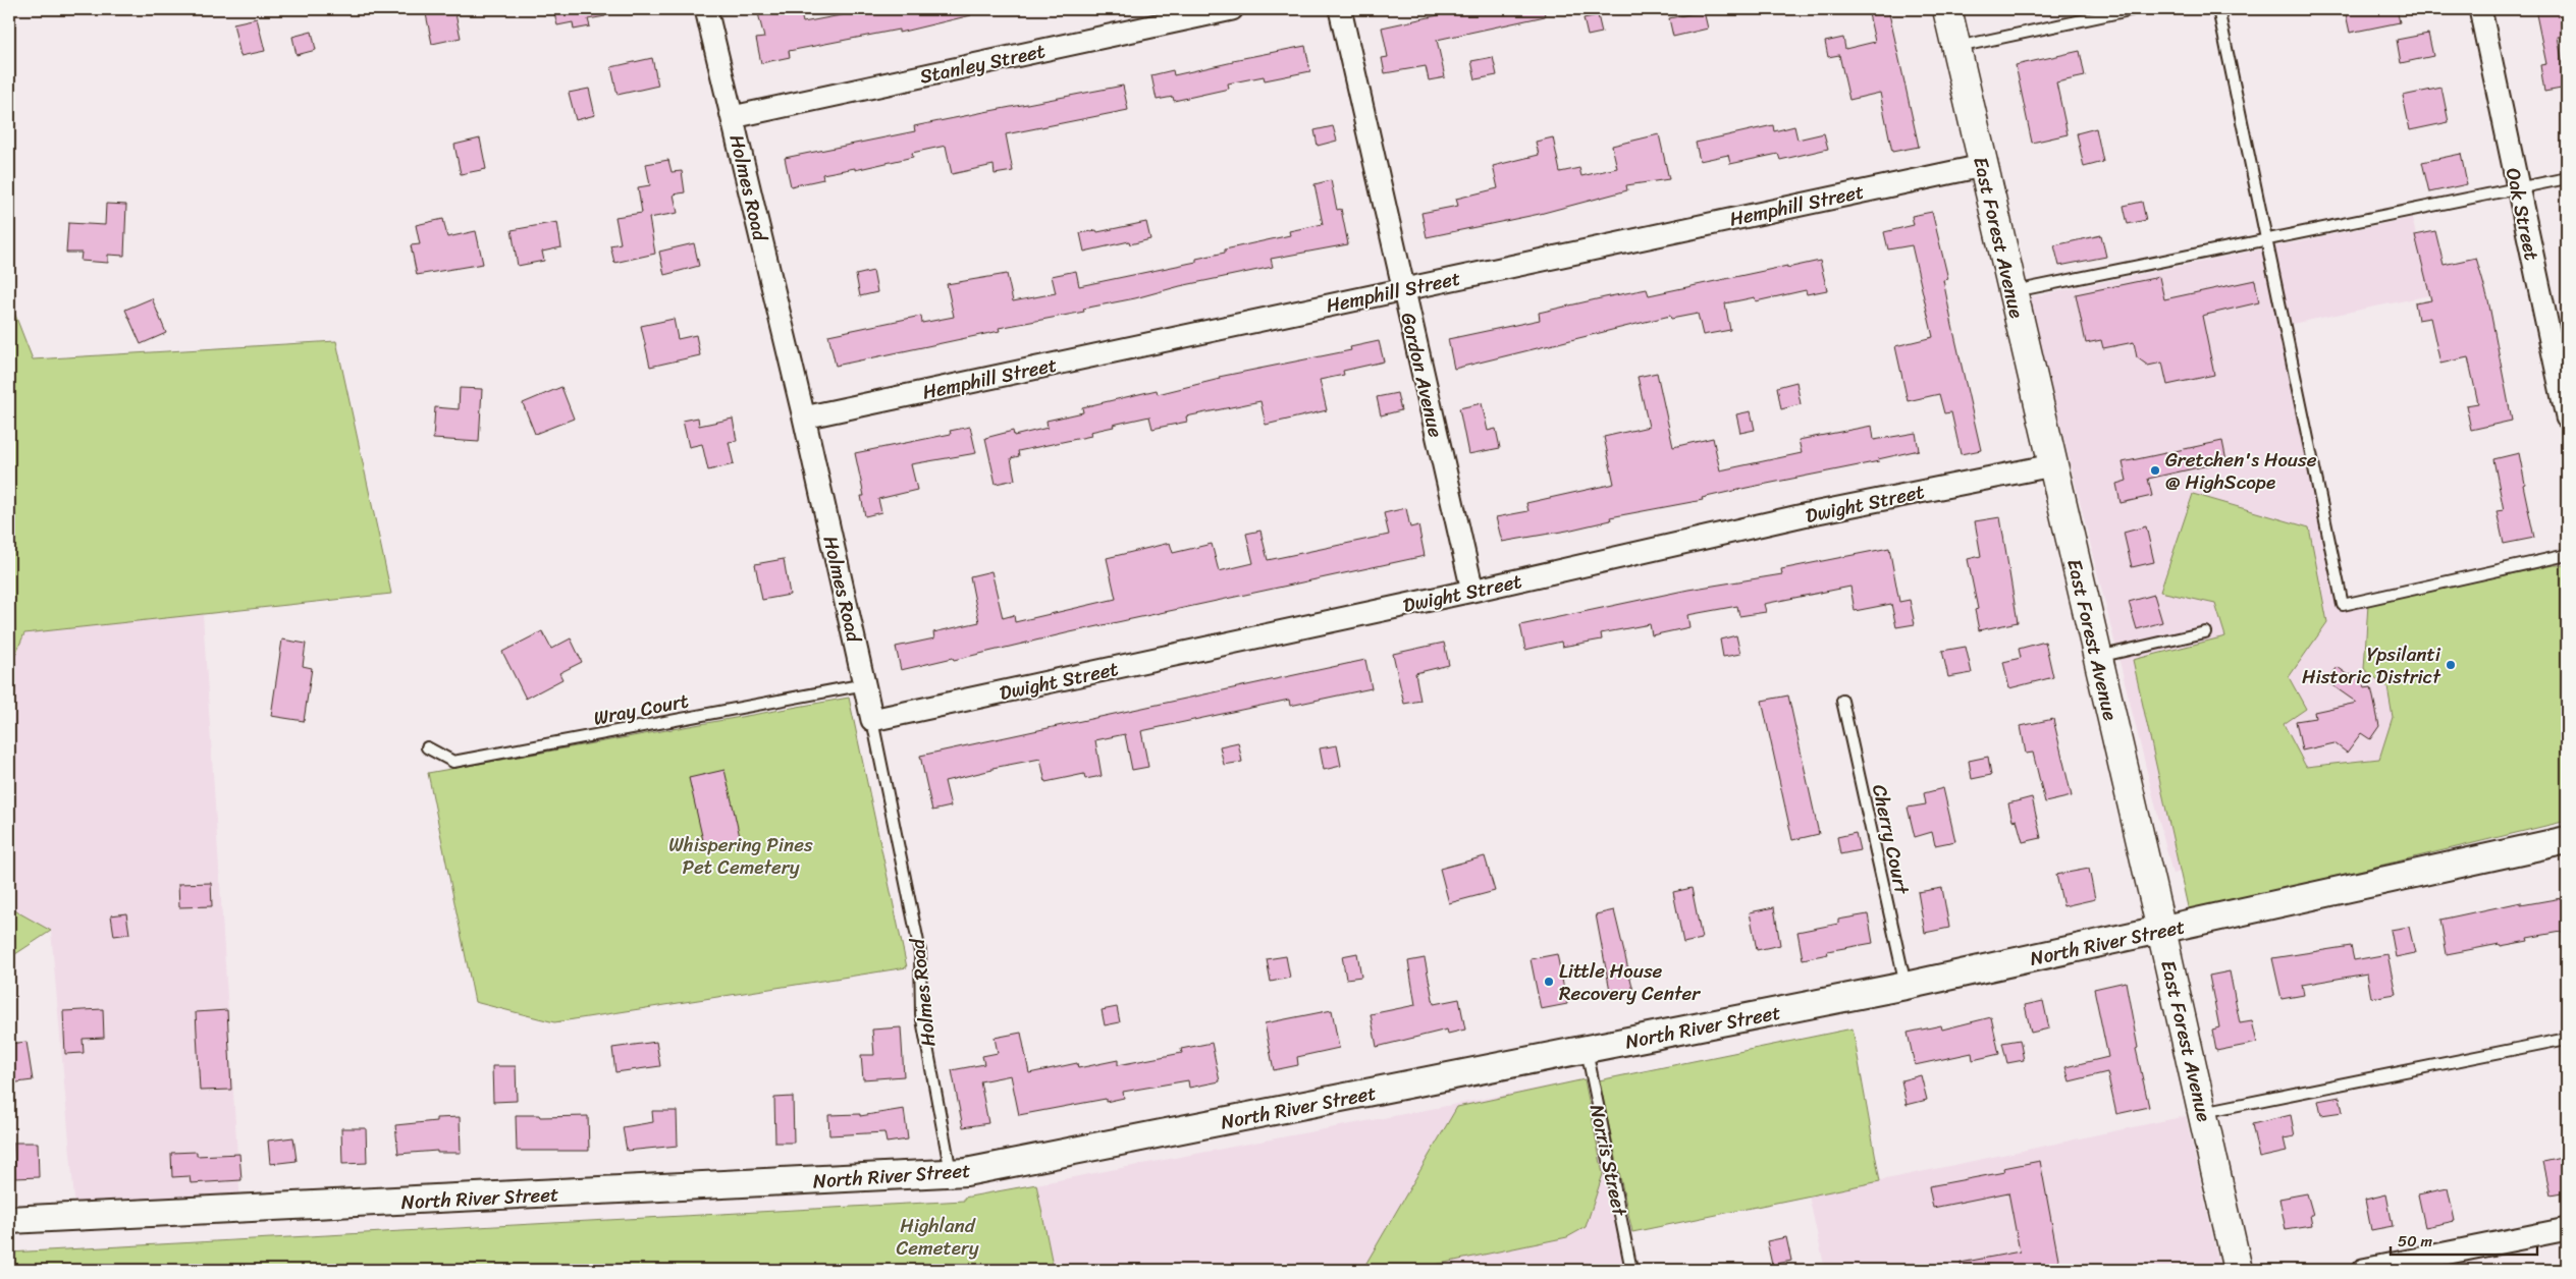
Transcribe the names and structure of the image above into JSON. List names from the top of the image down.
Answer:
{
  "streets": {
    "main road": ["East Forest Avenue"],
    "street": [
      "Stanley Street",
      "Holmes Road",
      "Hemphill Street",
      "Oak Street",
      "Gordon Avenue",
      "Dwight Street",
      "North River Street"
    ],
    "lane": ["Wray Court", "Cherry Court", "Norris Street"]
  },
  "crossings": [
    ["Stanley Street", "Holmes Road"],
    ["Holmes Road", "Hemphill Street"],
    ["Holmes Road", "Dwight Street"],
    ["Holmes Road", "Wray Court"],
    ["Holmes Road", "North River Street"],
    ["Hemphill Street", "East Forest Avenue"],
    ["Hemphill Street", "Gordon Avenue"],
    ["East Forest Avenue", "Dwight Street"],
    ["East Forest Avenue", "North River Street"],
    ["Gordon Avenue", "Dwight Street"],
    ["Cherry Court", "North River Street"],
    ["North River Street", "Norris Street"]
  ],
  "parks": ["Whispering Pines Pet Cemetery", "Highland Cemetery"],
  "places": ["Gretchen's House @ HighScope", "Ypsilanti Historic District", "Little House Recovery Center"],
  "scale_bar": "50 m"
}
